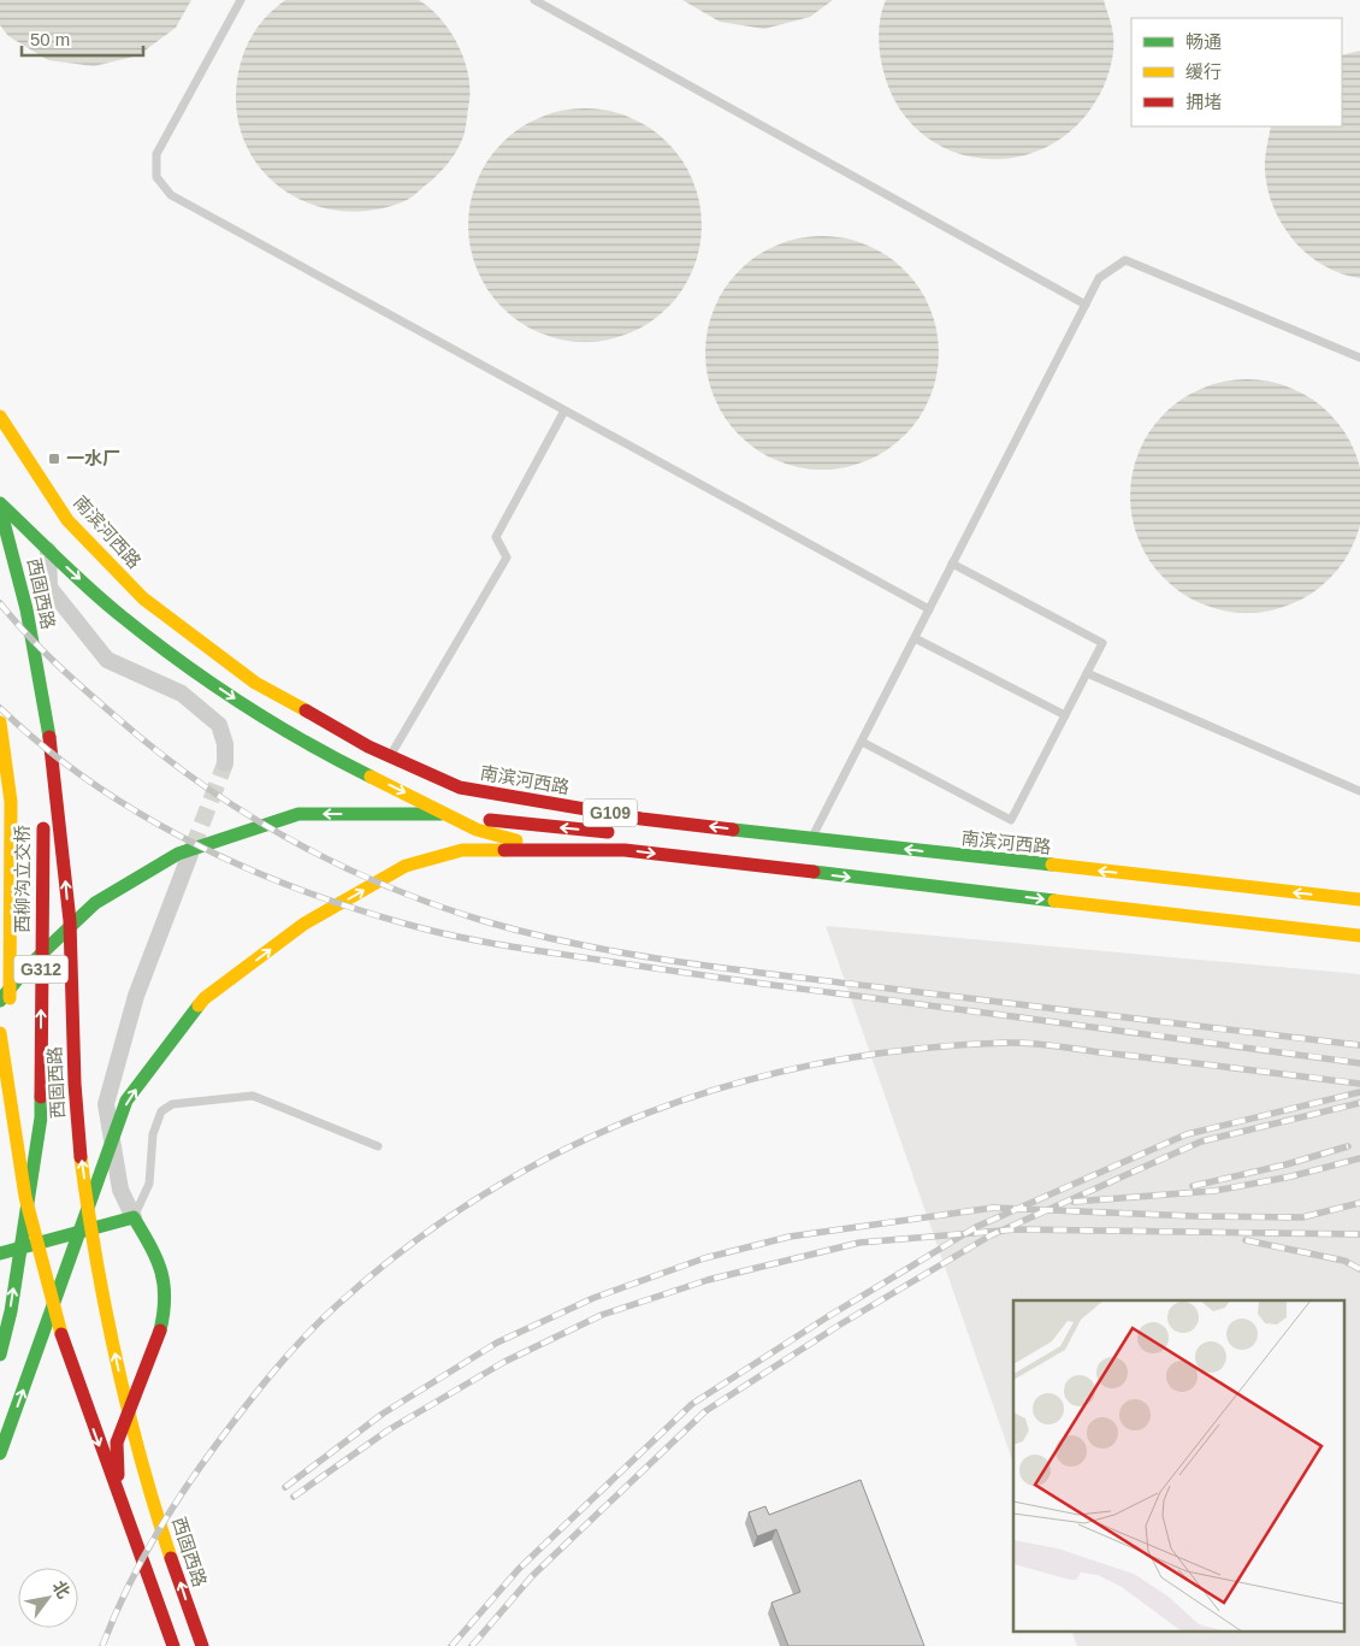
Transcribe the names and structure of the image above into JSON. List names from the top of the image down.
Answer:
{
  "streets": {
    "main road": [
      "南滨河西路",
      "西固西路",
      "G109",
      "西柳沟立交桥",
      "G312"
    ]
  },
  "one_way": ["南滨河西路"],
  "places": {
    "transit": ["一水厂"]
  },
  "legend": ["畅通", "缓行", "拥堵"],
  "scale_bar": "50 m",
  "north": "top right"
}
